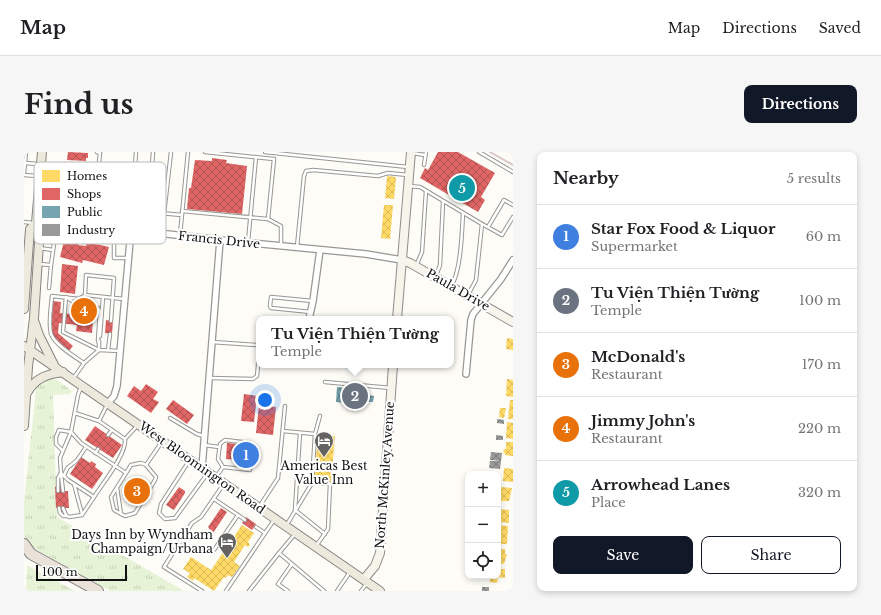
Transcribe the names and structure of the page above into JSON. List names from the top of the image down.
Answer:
{
  "streets": {
    "main road": ["West Bloomington Road"],
    "street": ["Francis Drive", "Paula Drive", "North McKinley Avenue"]
  },
  "crossings": [
    ["Francis Drive", "Paula Drive"],
    ["West Bloomington Road", "North McKinley Avenue"]
  ],
  "places": {
    "hotel": ["Americas Best Value Inn", "Days Inn by Wyndham Champaign/Urbana"]
  },
  "legend": [
    "Homes",
    "Shops",
    "Public",
    "Industry"
  ],
  "scale_bar": "100 m",
  "page": {
    "header": "Map",
    "nav": ["Map", "Directions", "Saved"],
    "buttons": [
      "Directions",
      ["Save", "Share"]
    ],
    "title": "Find us",
    "heading": ["Nearby", "5 results"],
    "pins": [
      "5",
      "4",
      "2",
      "1",
      "3"
    ],
    "list": [
      {
        "mark": "1",
        "name": "Star Fox Food & Liquor",
        "note": "Supermarket",
        "value": "60 m"
      },
      {
        "mark": "2",
        "name": "Tu Viện Thiện Tường",
        "note": "Temple",
        "value": "100 m"
      },
      {
        "mark": "3",
        "name": "McDonald's",
        "note": "Restaurant",
        "value": "170 m"
      },
      {
        "mark": "4",
        "name": "Jimmy John's",
        "note": "Restaurant",
        "value": "220 m"
      },
      {
        "mark": "5",
        "name": "Arrowhead Lanes",
        "note": "Place",
        "value": "320 m"
      }
    ],
    "popup": ["Tu Viện Thiện Tường", "Temple"],
    "map_buttons": ["+", "−"],
    "scale": "100 m"
  }
}
